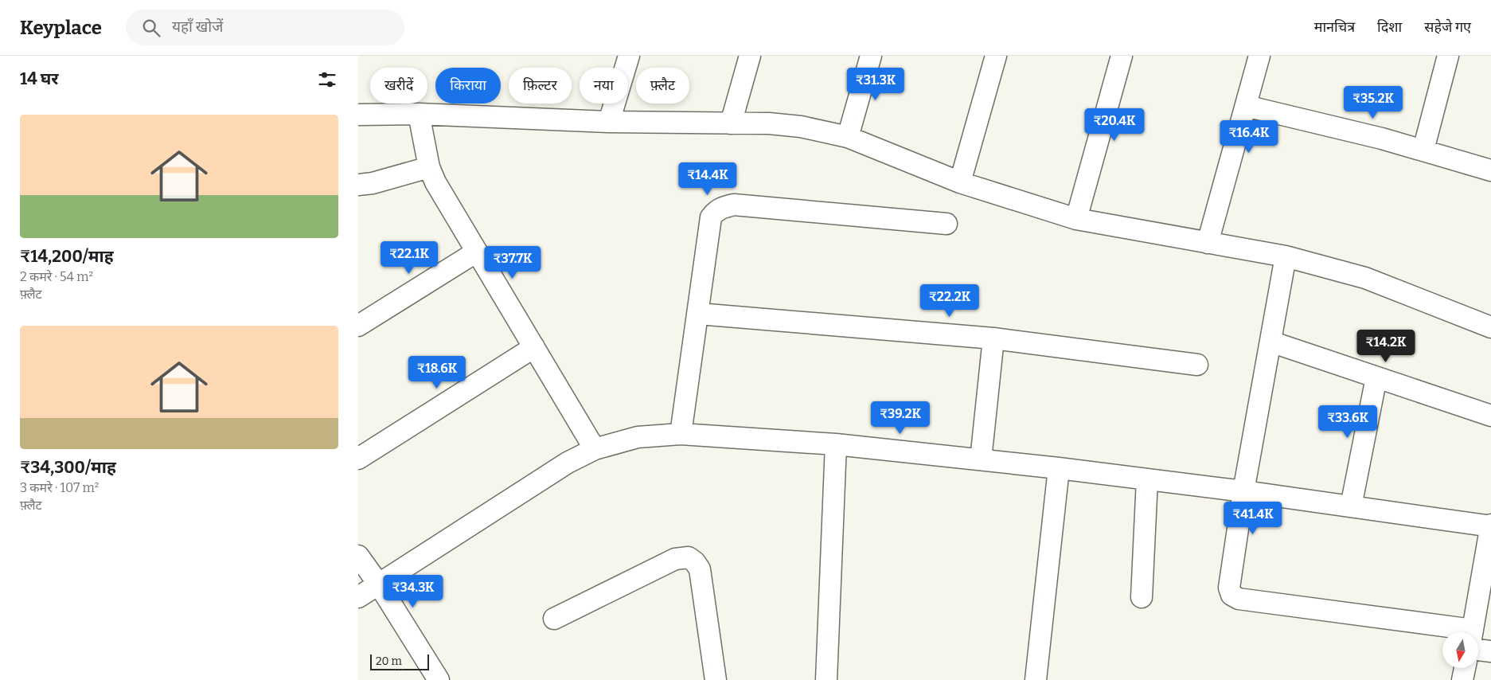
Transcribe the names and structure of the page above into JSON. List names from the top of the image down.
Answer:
{
  "scale_bar": "20 m",
  "north": "bottom",
  "page": {
    "header": "Keyplace",
    "search": "यहाँ खोजें",
    "nav": ["मानचित्र", "दिशा", "सहेजे गए"],
    "heading": "14 घर",
    "price": [
      "₹31.3K",
      "₹35.2K",
      "₹20.4K",
      "₹16.4K",
      "₹14.4K",
      "₹22.1K",
      "₹37.7K",
      "₹22.2K",
      "₹14.2K",
      "₹18.6K",
      "₹39.2K",
      "₹33.6K",
      "₹41.4K",
      "₹34.3K"
    ],
    "chip": [
      "खरीदें",
      "किराया",
      "फ़िल्टर",
      "नया",
      "फ़्लैट"
    ],
    "list": [
      {
        "name": "₹14,200/माह",
        "note": "2 कमरे · 54 m² · फ़्लैट"
      },
      {
        "name": "₹34,300/माह",
        "note": "3 कमरे · 107 m² · फ़्लैट"
      }
    ],
    "scale": "20 m"
  }
}
